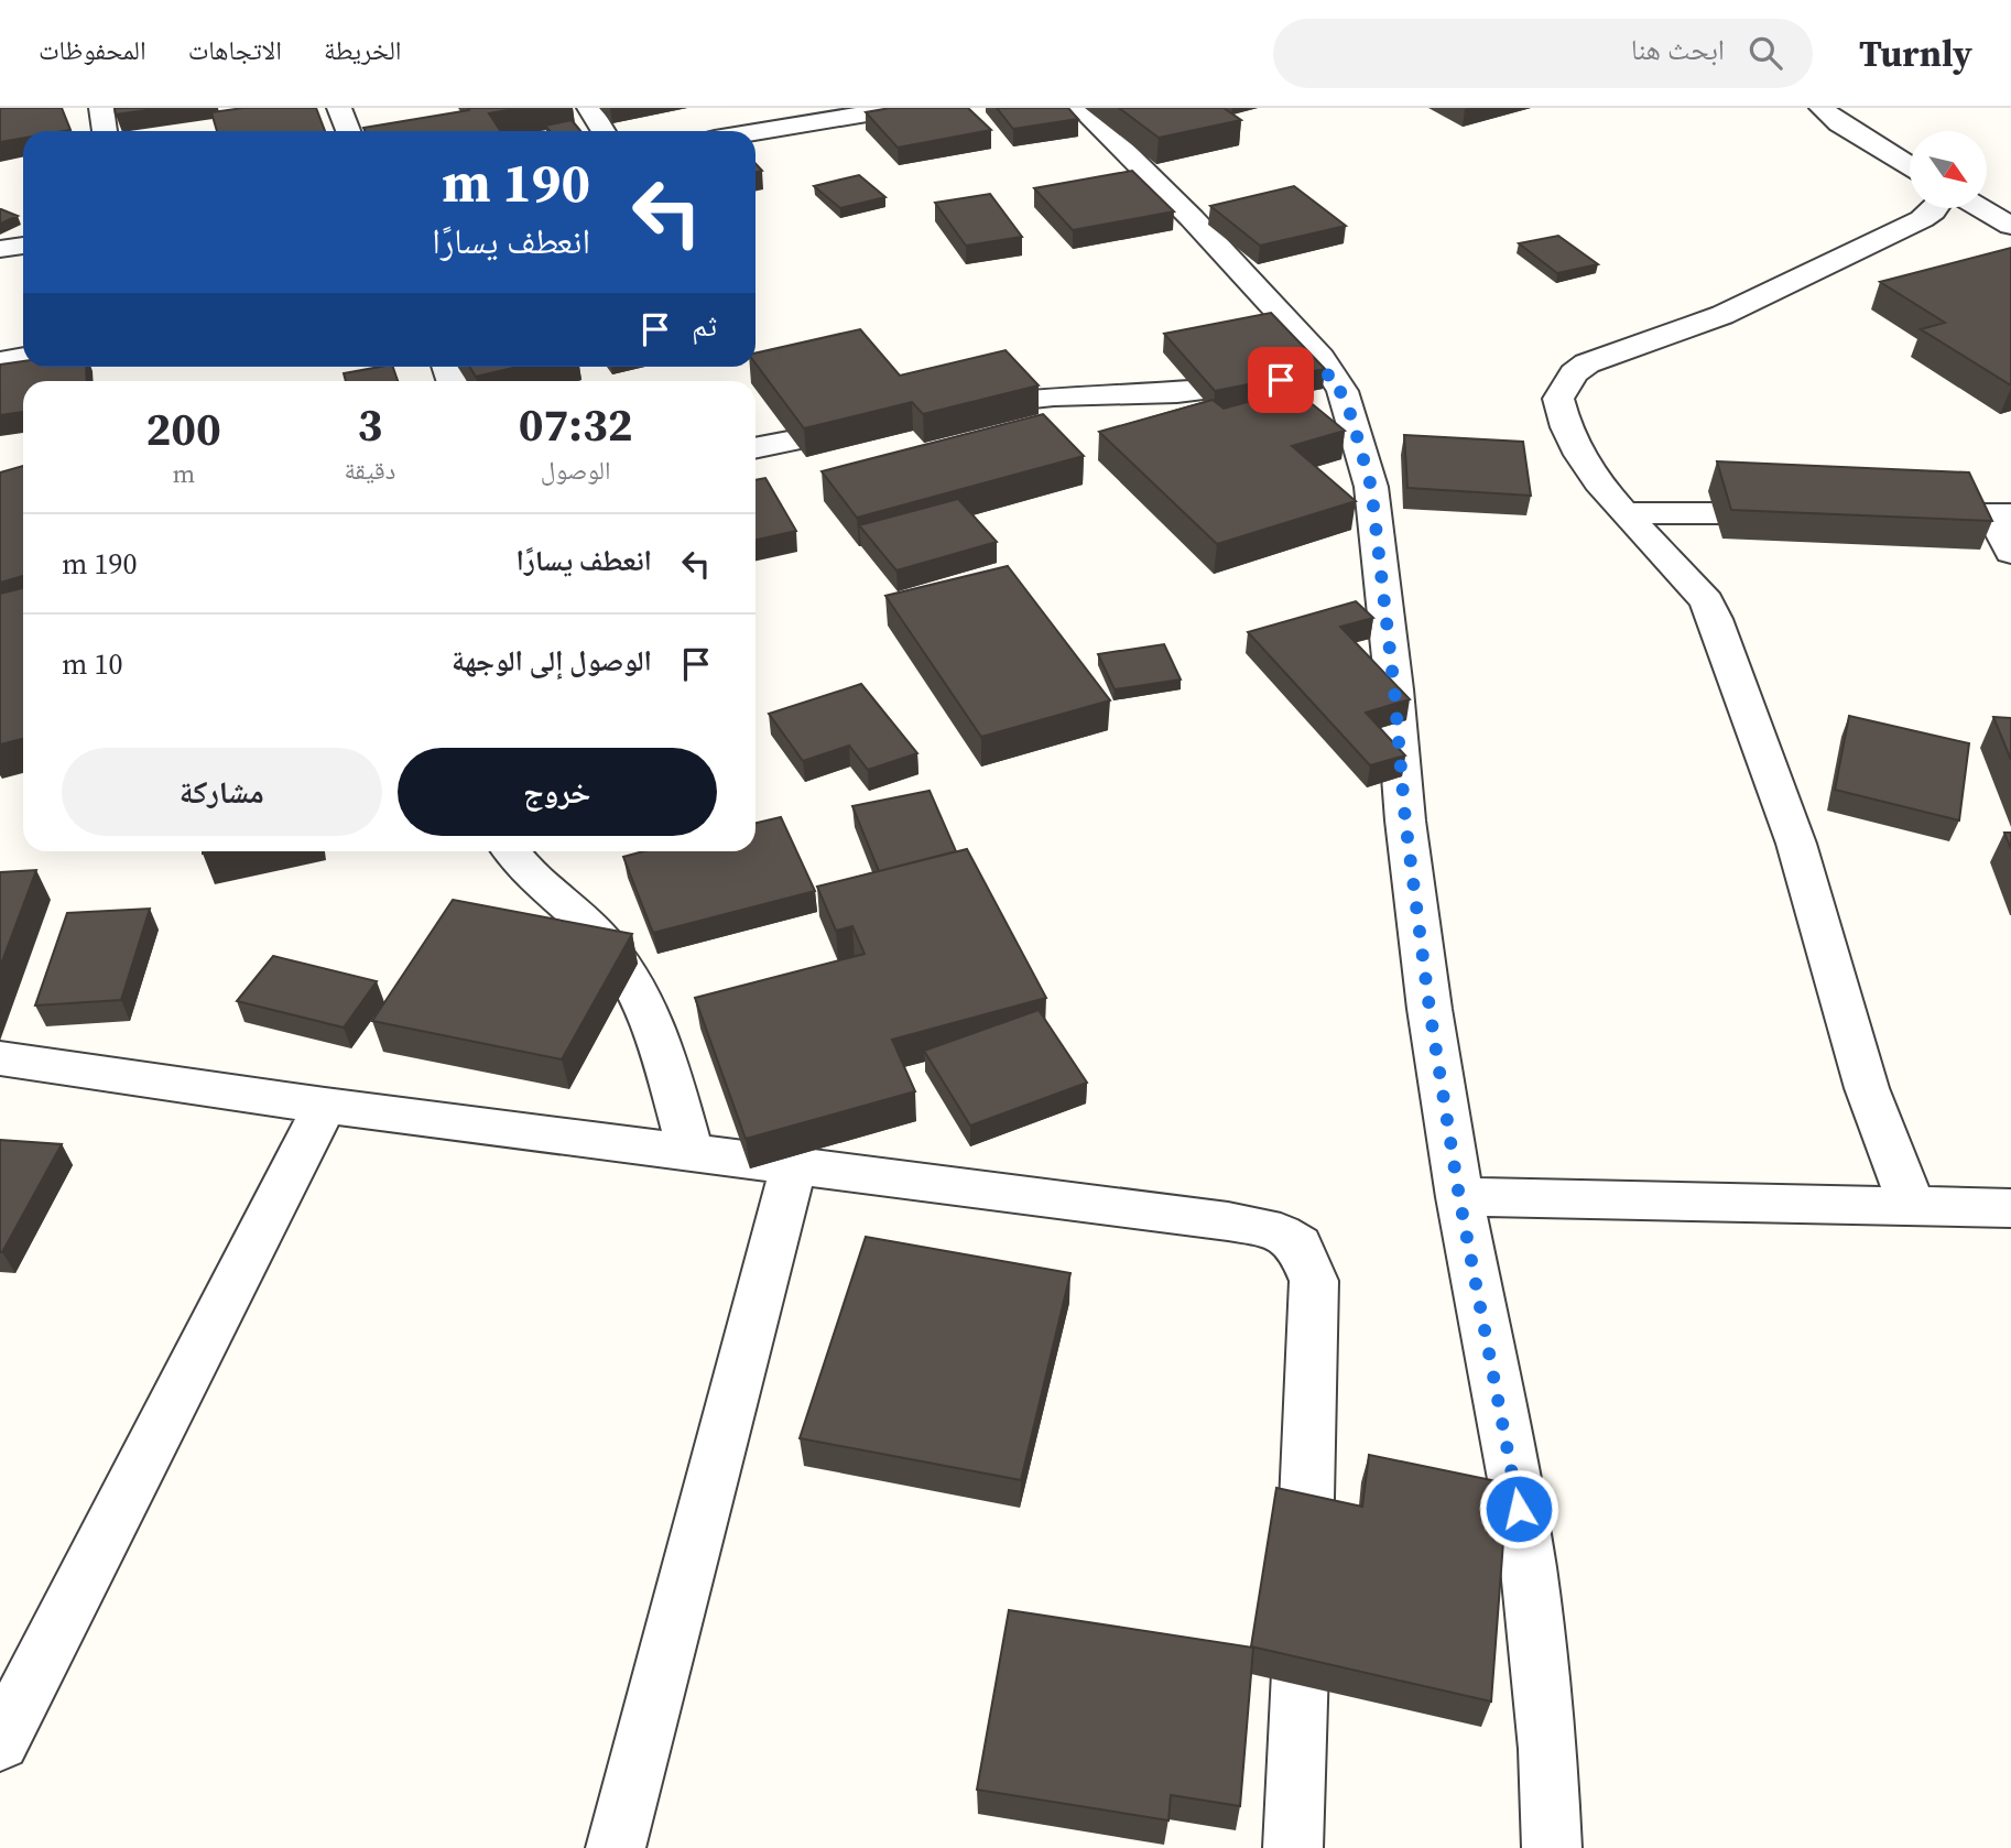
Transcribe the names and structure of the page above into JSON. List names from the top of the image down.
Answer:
{
  "north": "bottom right",
  "page": {
    "header": "Turnly",
    "search": "ابحث هنا",
    "nav": ["الخريطة", "الاتجاهات", "المحفوظات"],
    "turn": ["190 m", "انعطف يسارًا"],
    "then": "ثم",
    "eta": [
      "07:32",
      "الوصول",
      "3",
      "دقيقة",
      "200",
      "m"
    ],
    "list": [
      {
        "name": "انعطف يسارًا",
        "value": "190 m"
      },
      {
        "name": "الوصول إلى الوجهة",
        "value": "10 m"
      }
    ],
    "buttons": ["خروج", "مشاركة"]
  }
}
